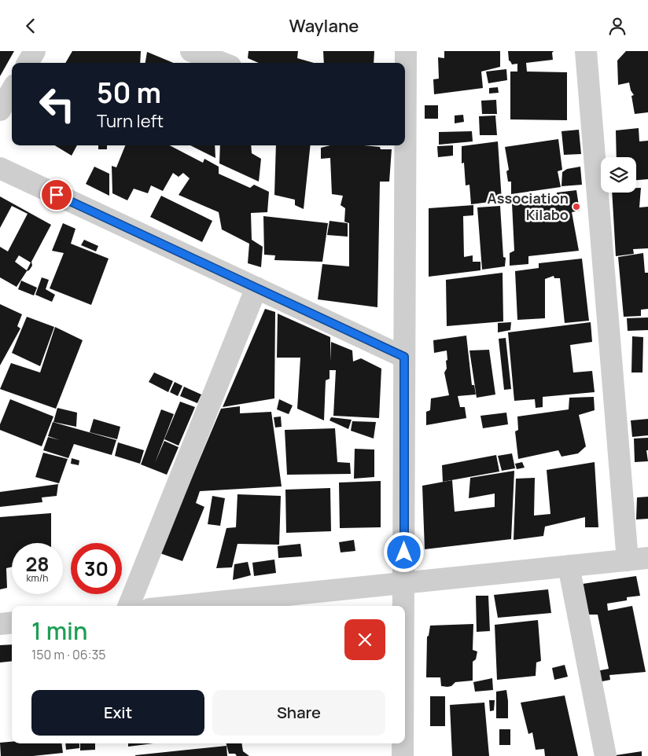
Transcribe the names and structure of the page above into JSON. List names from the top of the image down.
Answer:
{
  "places": ["Association Kilabo"],
  "page": {
    "header": "Waylane",
    "turn": ["50 m", "Turn left"],
    "speed": "28 km/h",
    "limit": "30",
    "heading": ["1 min", "150 m · 06:35"],
    "buttons": ["Exit", "Share"]
  }
}
